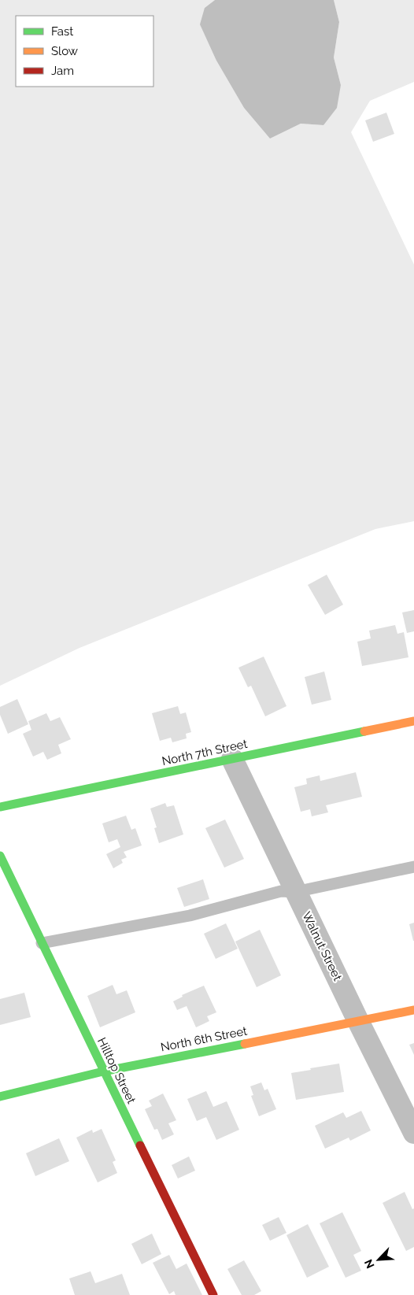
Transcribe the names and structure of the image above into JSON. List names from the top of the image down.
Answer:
{
  "streets": {
    "street": [
      "North 7th Street",
      "Walnut Street",
      "North 6th Street",
      "Hilltop Street"
    ]
  },
  "crossings": [
    ["North 7th Street", "Walnut Street"],
    ["Walnut Street", "North 6th Street"],
    ["North 6th Street", "Hilltop Street"]
  ],
  "legend": ["Fast", "Slow", "Jam"],
  "north": "bottom left"
}
